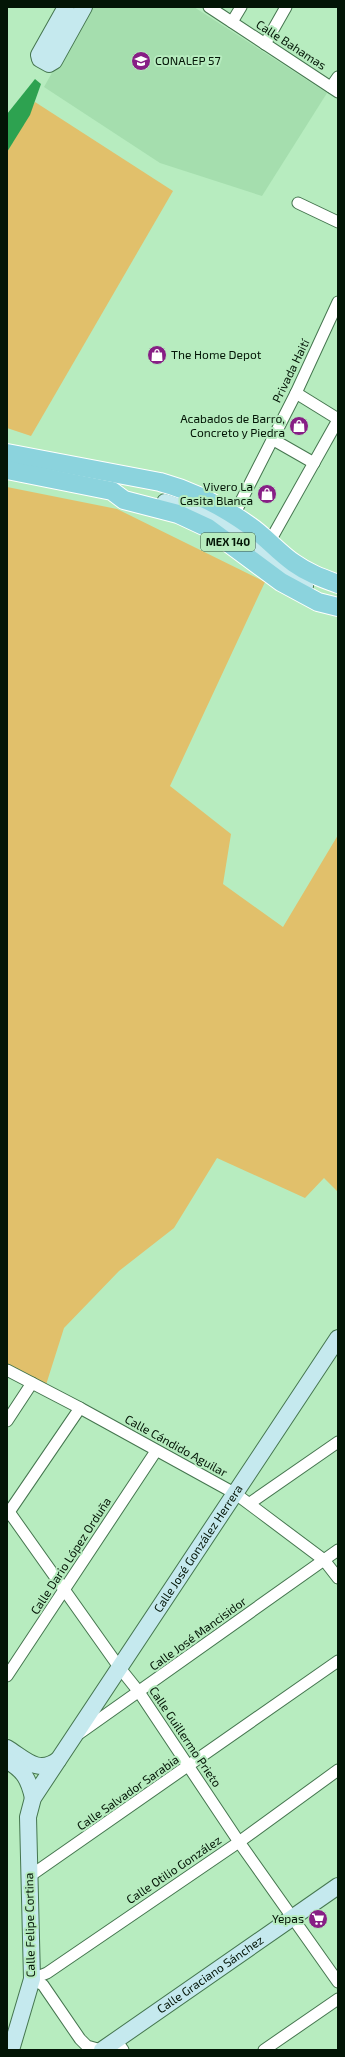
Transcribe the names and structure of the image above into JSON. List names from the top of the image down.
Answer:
{
  "streets": {
    "main road": ["MEX 140"],
    "street": [
      "Calle Bahamas",
      "Privada Haití",
      "Calle Cándido Aguilar",
      "Calle José González Herrera",
      "Calle Dario López Orduña",
      "Calle José Mancisidor",
      "Calle Guillermo Prieto",
      "Calle Salvador Sarabia",
      "Calle Otilio González",
      "Calle Felipe Cortina",
      "Calle Graciano Sánchez"
    ]
  },
  "crossings": [
    ["Privada Haití", "MEX 140"],
    ["Calle Cándido Aguilar", "Calle José González Herrera"],
    ["Calle Cándido Aguilar", "Calle Dario López Orduña"],
    ["Calle Cándido Aguilar", "Calle José Mancisidor"],
    ["Calle José González Herrera", "Calle José Mancisidor"],
    ["Calle José González Herrera", "Calle Guillermo Prieto"],
    ["Calle José González Herrera", "Calle Felipe Cortina"],
    ["Calle Dario López Orduña", "Calle Guillermo Prieto"],
    ["Calle José Mancisidor", "Calle Guillermo Prieto"],
    ["Calle Guillermo Prieto", "Calle Salvador Sarabia"],
    ["Calle Guillermo Prieto", "Calle Otilio González"],
    ["Calle Guillermo Prieto", "Calle Graciano Sánchez"],
    ["Calle Salvador Sarabia", "Calle Felipe Cortina"],
    ["Calle Otilio González", "Calle Felipe Cortina"],
    ["Calle Felipe Cortina", "Calle Graciano Sánchez"]
  ],
  "places": {
    "school or university": ["CONALEP 57"],
    "shop": ["The Home Depot", "Acabados de Barro, Concreto y Piedra", "Vivero La Casita Blanca"],
    "supermarket": ["Yepas"]
  }
}
